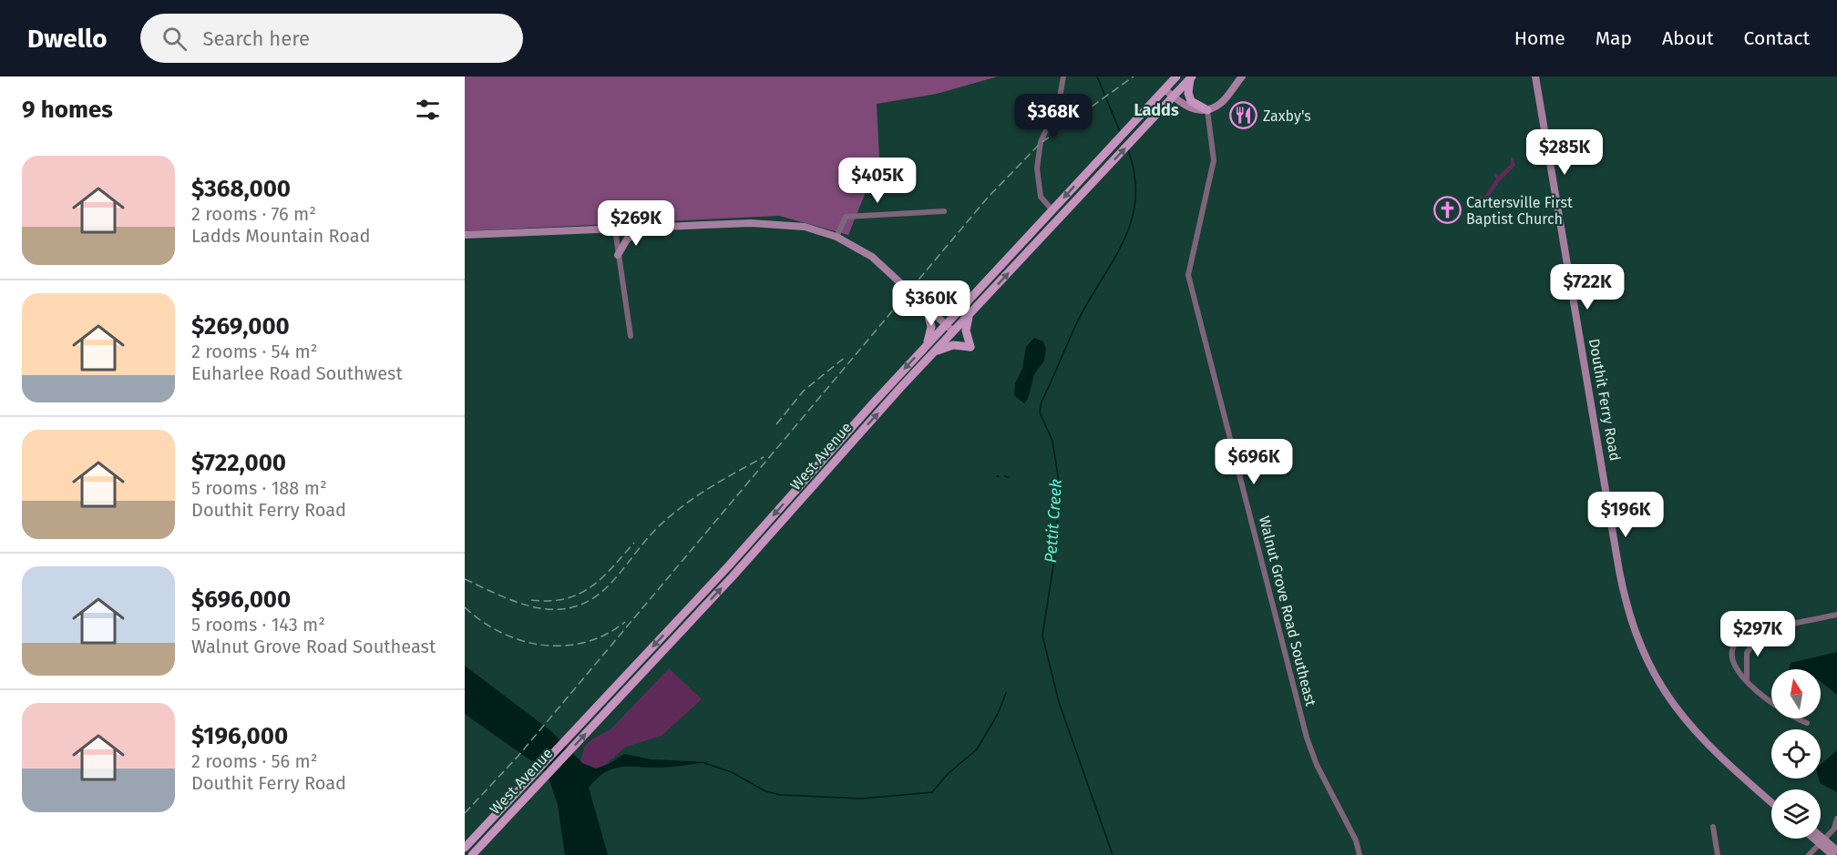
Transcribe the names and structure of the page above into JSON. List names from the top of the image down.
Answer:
{
  "streets": {
    "main road": ["West Avenue"],
    "street": ["Douthit Ferry Road", "Walnut Grove Road Southeast"]
  },
  "districts": ["Ladds"],
  "water": ["Pettit Creek"],
  "places": {
    "restaurant": ["Zaxby's"],
    "church": ["Cartersville First Baptist Church"]
  },
  "north": "top",
  "page": {
    "header": "Dwello",
    "search": "Search here",
    "nav": [
      "Home",
      "Map",
      "About",
      "Contact"
    ],
    "heading": "9 homes",
    "price": [
      "$368K",
      "$285K",
      "$405K",
      "$269K",
      "$722K",
      "$360K",
      "$696K",
      "$196K",
      "$297K"
    ],
    "list": [
      {
        "name": "$368,000",
        "note": "2 rooms · 76 m² · Ladds Mountain Road"
      },
      {
        "name": "$269,000",
        "note": "2 rooms · 54 m² · Euharlee Road Southwest"
      },
      {
        "name": "$722,000",
        "note": "5 rooms · 188 m² · Douthit Ferry Road"
      },
      {
        "name": "$696,000",
        "note": "5 rooms · 143 m² · Walnut Grove Road Southeast"
      },
      {
        "name": "$196,000",
        "note": "2 rooms · 56 m² · Douthit Ferry Road"
      }
    ]
  }
}
